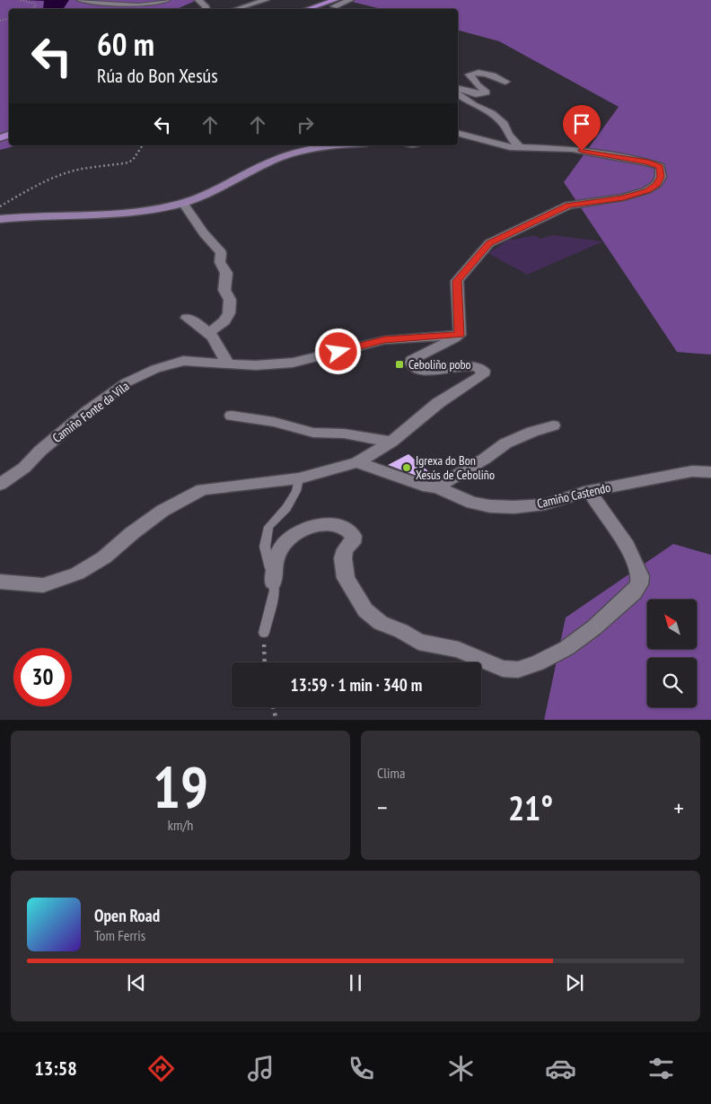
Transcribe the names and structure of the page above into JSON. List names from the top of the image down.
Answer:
{
  "streets": {
    "street": ["Camiño Fonte da Vila", "Camiño Castendo"]
  },
  "places": {
    "transit": ["Ceboliño pobo"],
    "other": ["Igrexa do Bon Xesús de Ceboliño"]
  },
  "north": "top left",
  "page": {
    "turn": ["60 m", "Rúa do Bon Xesús"],
    "limit": "30",
    "trip": "13:59 · 1 min · 340 m",
    "tile": [
      ["19", "km/h"],
      "Clima"
    ],
    "heat": ["−", "21°", "+"],
    "song": ["Open Road", "Tom Ferris"],
    "tabs": "13:58"
  }
}
